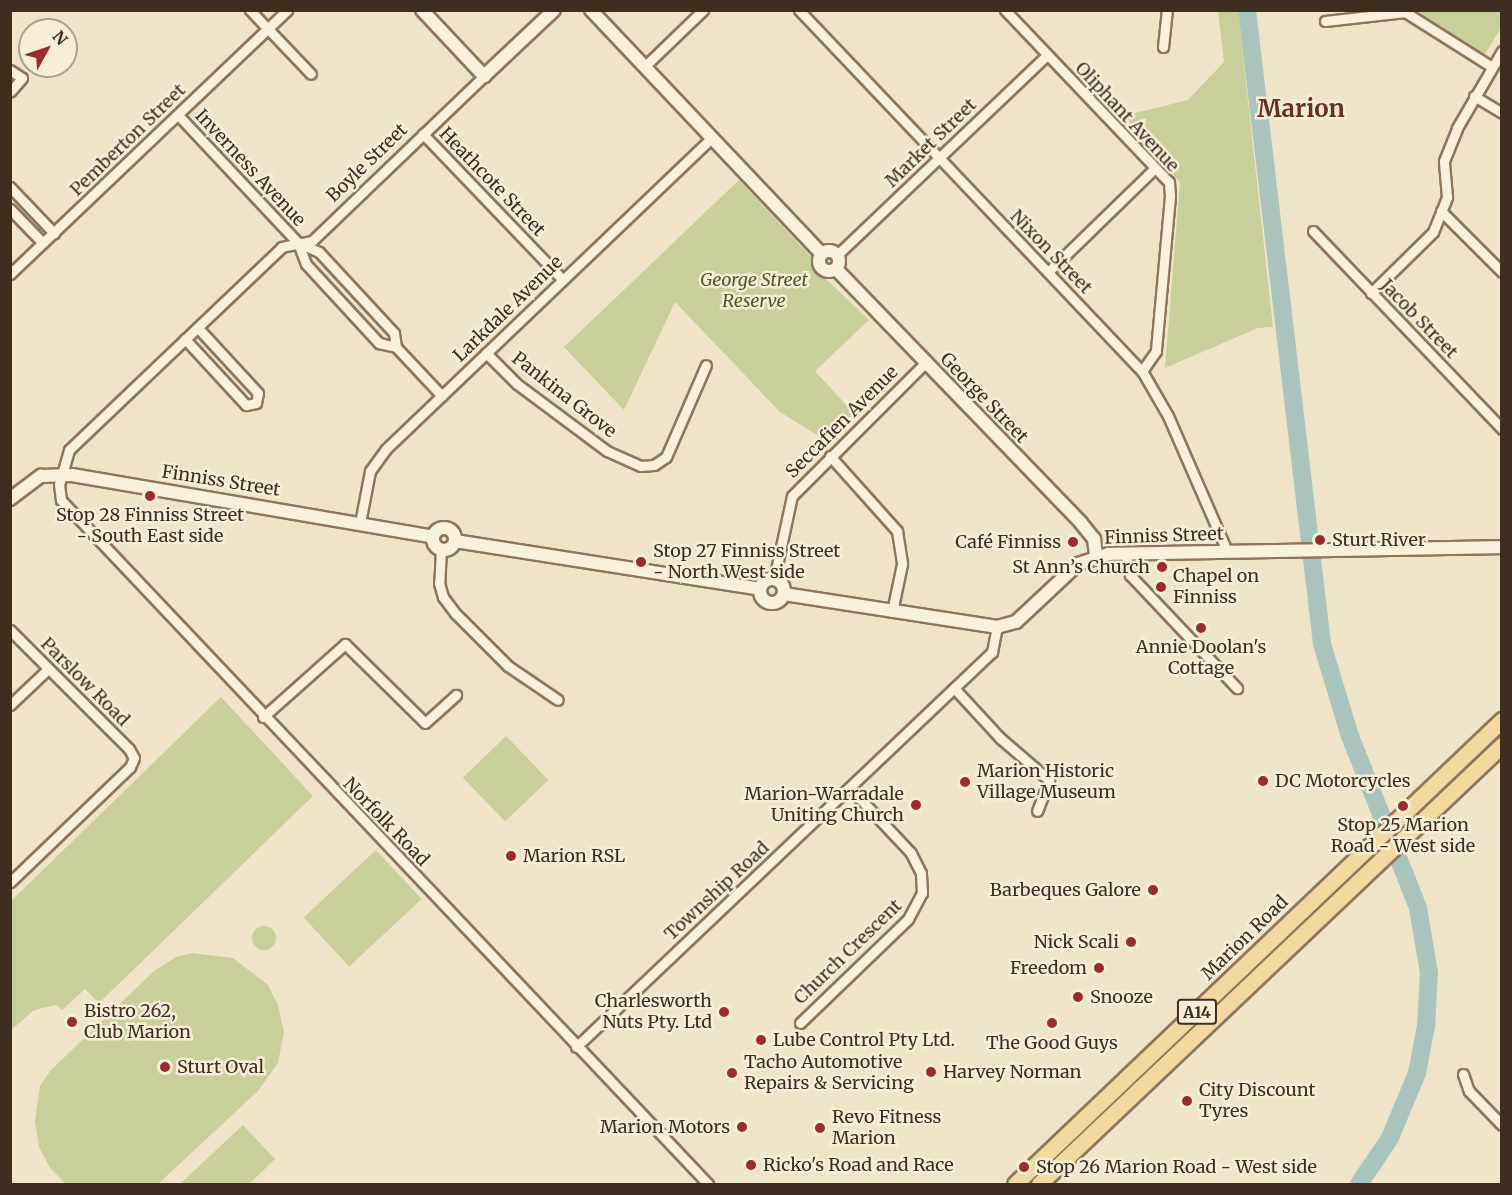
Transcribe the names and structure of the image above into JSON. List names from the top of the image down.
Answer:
{
  "streets": {
    "main road": ["Marion Road", "A14"],
    "street": [
      "Oliphant Avenue",
      "Pemberton Street",
      "Market Street",
      "Boyle Street",
      "Inverness Avenue",
      "Heathcote Street",
      "Nixon Street",
      "Larkdale Avenue",
      "Jacob Street",
      "Pankina Grove",
      "George Street",
      "Seccafien Avenue",
      "Finniss Street",
      "Parslow Road",
      "Norfolk Road",
      "Township Road",
      "Church Crescent"
    ]
  },
  "crossings": [
    ["Oliphant Avenue", "Market Street"],
    ["Oliphant Avenue", "Nixon Street"],
    ["Pemberton Street", "Inverness Avenue"],
    ["Market Street", "Nixon Street"],
    ["Market Street", "George Street"],
    ["Boyle Street", "Inverness Avenue"],
    ["Boyle Street", "Heathcote Street"],
    ["Boyle Street", "Finniss Street"],
    ["Boyle Street", "Norfolk Road"],
    ["Inverness Avenue", "Larkdale Avenue"],
    ["Heathcote Street", "Larkdale Avenue"],
    ["Nixon Street", "Finniss Street"],
    ["Larkdale Avenue", "Pankina Grove"],
    ["Larkdale Avenue", "Finniss Street"],
    ["George Street", "Seccafien Avenue"],
    ["George Street", "Finniss Street"],
    ["Finniss Street", "Norfolk Road"],
    ["Finniss Street", "Township Road"],
    ["Norfolk Road", "Township Road"],
    ["Township Road", "Church Crescent"]
  ],
  "districts": ["Marion"],
  "parks": ["George Street Reserve"],
  "places": [
    "Stop 28 Finniss Street - South East side",
    "Sturt River",
    "Café Finniss",
    "Stop 27 Finniss Street - North West side",
    "St Ann’s Church",
    "Chapel on Finniss",
    "Annie Doolan's Cottage",
    "DC Motorcycles",
    "Marion Historic Village Museum",
    "Marion-Warradale Uniting Church",
    "Stop 25 Marion Road - West side",
    "Marion RSL",
    "Barbeques Galore",
    "Nick Scali",
    "Freedom",
    "Snooze",
    "Charlesworth Nuts Pty. Ltd",
    "Bistro 262, Club Marion",
    "The Good Guys",
    "Lube Control Pty Ltd.",
    "Sturt Oval",
    "Harvey Norman",
    "Tacho Automotive Repairs & Servicing",
    "City Discount Tyres",
    "Marion Motors",
    "Revo Fitness Marion",
    "Ricko's Road and Race",
    "Stop 26 Marion Road - West side"
  ],
  "north": "top right"
}
